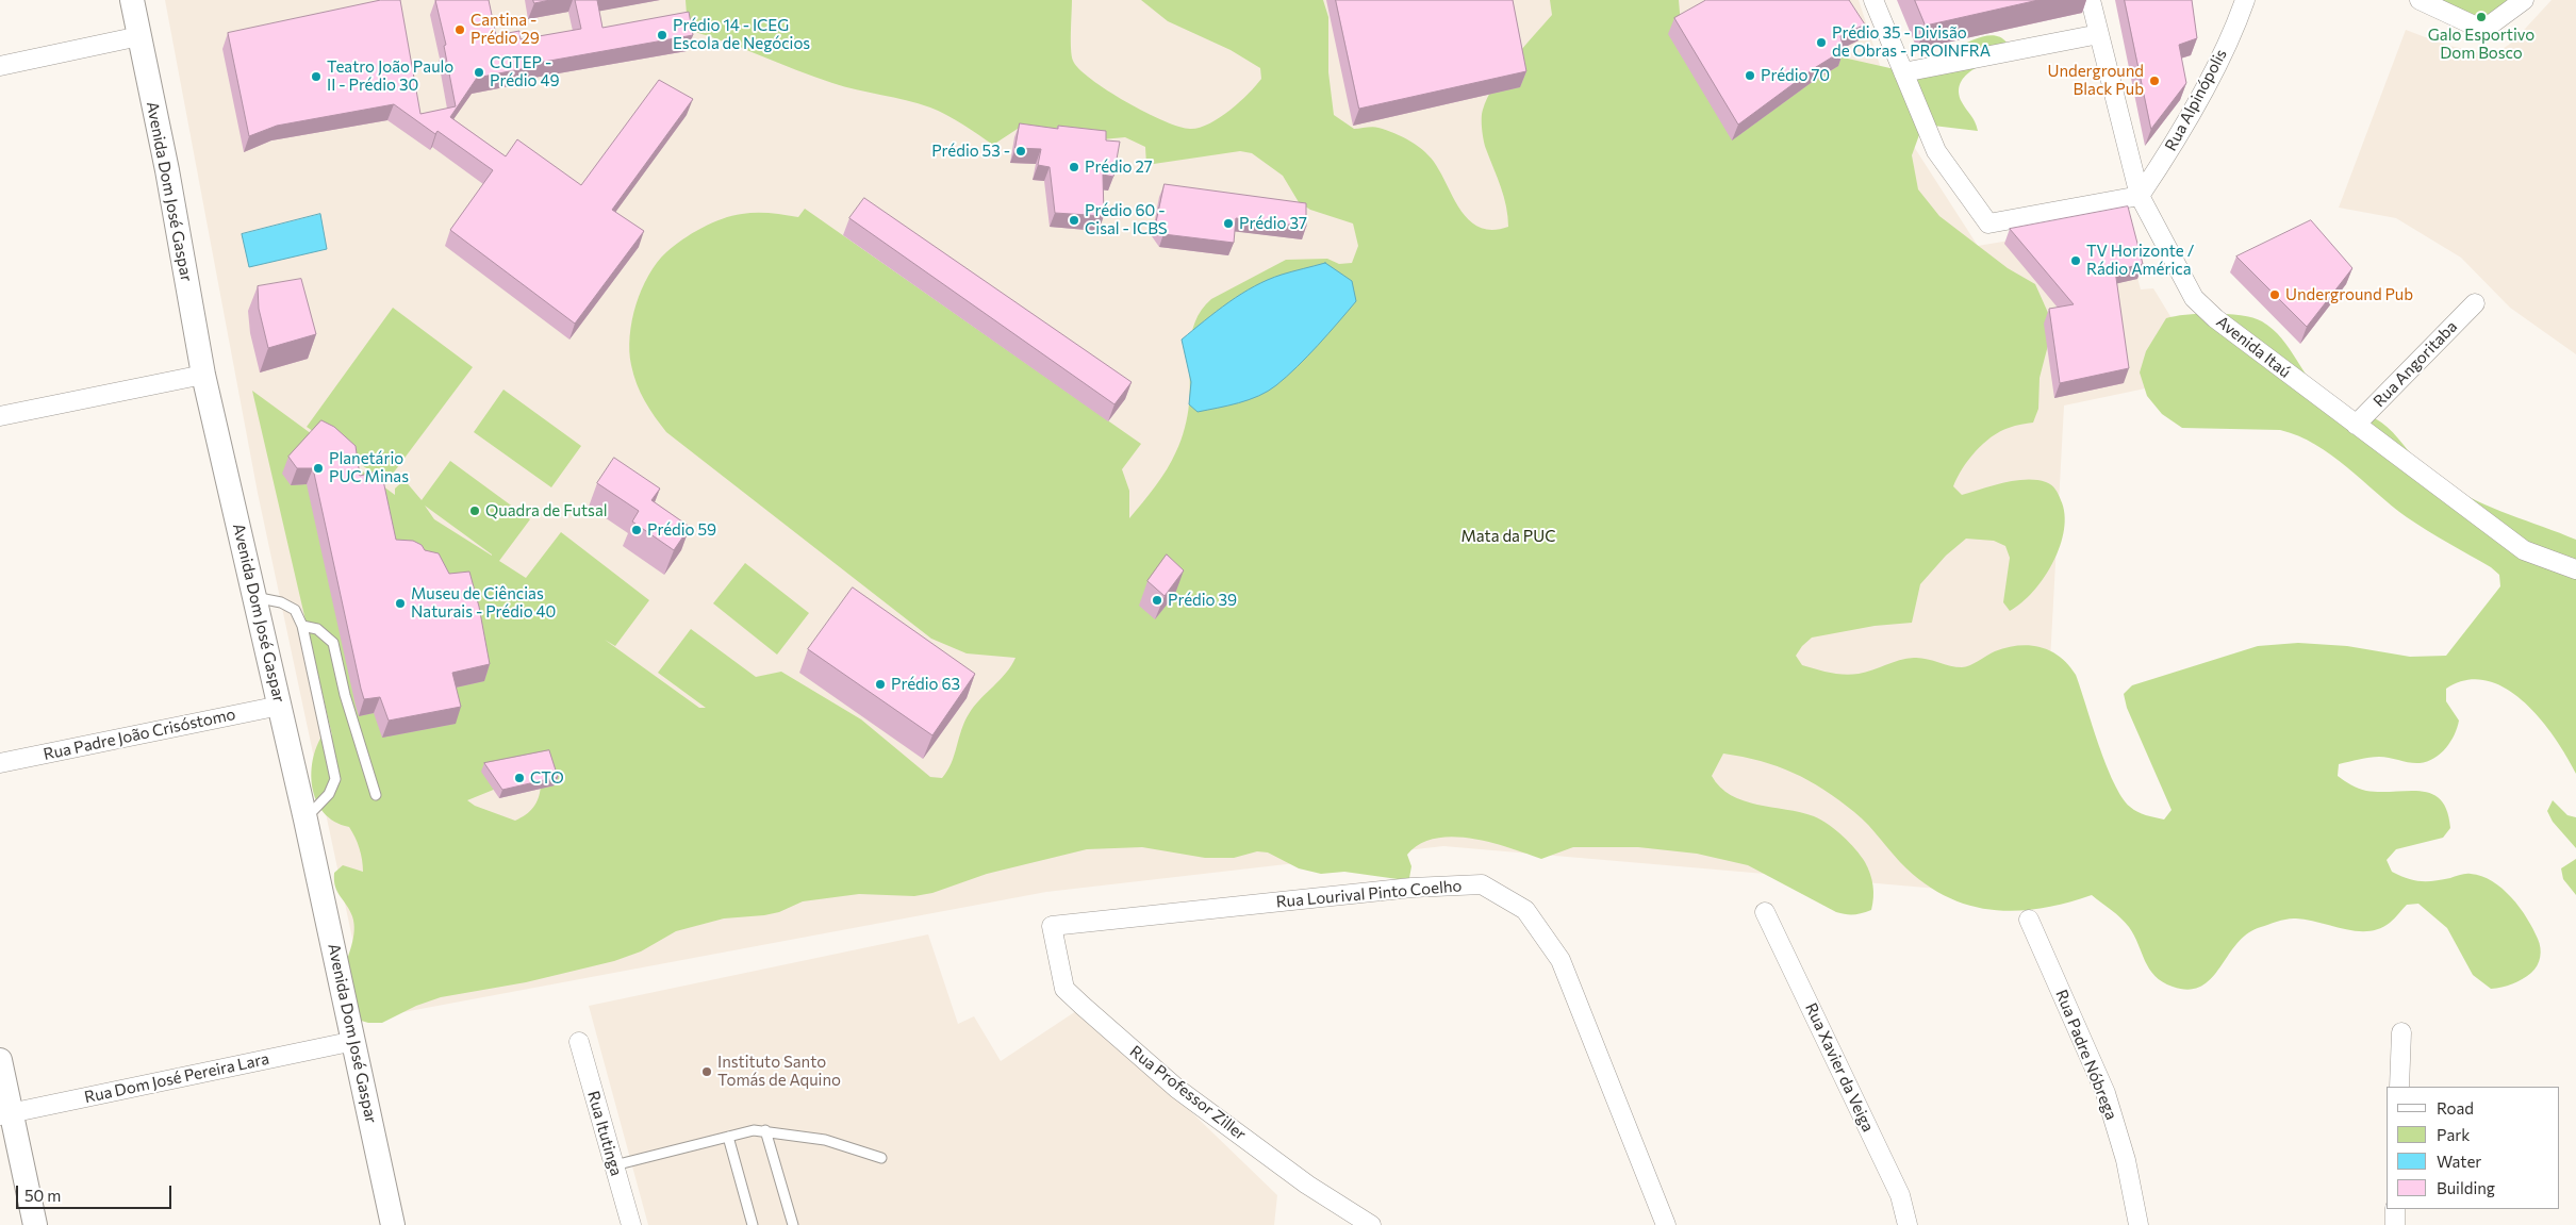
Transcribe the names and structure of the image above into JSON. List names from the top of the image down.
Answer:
{
  "streets": {
    "street": [
      "Rua Alpinópolis",
      "Avenida Dom José Gaspar",
      "Avenida Itaú",
      "Rua Angoritaba",
      "Rua Padre João Crisóstomo",
      "Rua Lourival Pinto Coelho",
      "Rua Padre Nóbrega",
      "Rua Xavier da Veiga",
      "Rua Dom José Pereira Lara",
      "Rua Professor Ziller",
      "Rua Itutinga"
    ]
  },
  "crossings": [
    ["Rua Alpinópolis", "Avenida Itaú"],
    ["Avenida Dom José Gaspar", "Rua Padre João Crisóstomo"],
    ["Avenida Dom José Gaspar", "Rua Dom José Pereira Lara"],
    ["Avenida Itaú", "Rua Angoritaba"],
    ["Rua Lourival Pinto Coelho", "Rua Professor Ziller"]
  ],
  "parks": ["Mata da PUC"],
  "places": [
    "Galo Esportivo Dom Bosco",
    "Cantina - Prédio 29",
    "Prédio 14 - ICEG Escola de Negócios",
    "Prédio 35 - Divisão de Obras - PROINFRA",
    "CGTEP - Prédio 49",
    "Prédio 70",
    "Teatro João Paulo II - Prédio 30",
    "Underground Black Pub",
    "Prédio 53 -",
    "Prédio 27",
    "Prédio 60 - Cisal - ICBS",
    "Prédio 37",
    "TV Horizonte / Rádio América",
    "Underground Pub",
    "Planetário PUC Minas",
    "Quadra de Futsal",
    "Prédio 59",
    "Prédio 39",
    "Museu de Ciências Naturais - Prédio 40",
    "Prédio 63",
    "CTO",
    "Instituto Santo Tomás de Aquino"
  ],
  "legend": [
    "Road",
    "Park",
    "Water",
    "Building"
  ],
  "scale_bar": "50 m"
}
